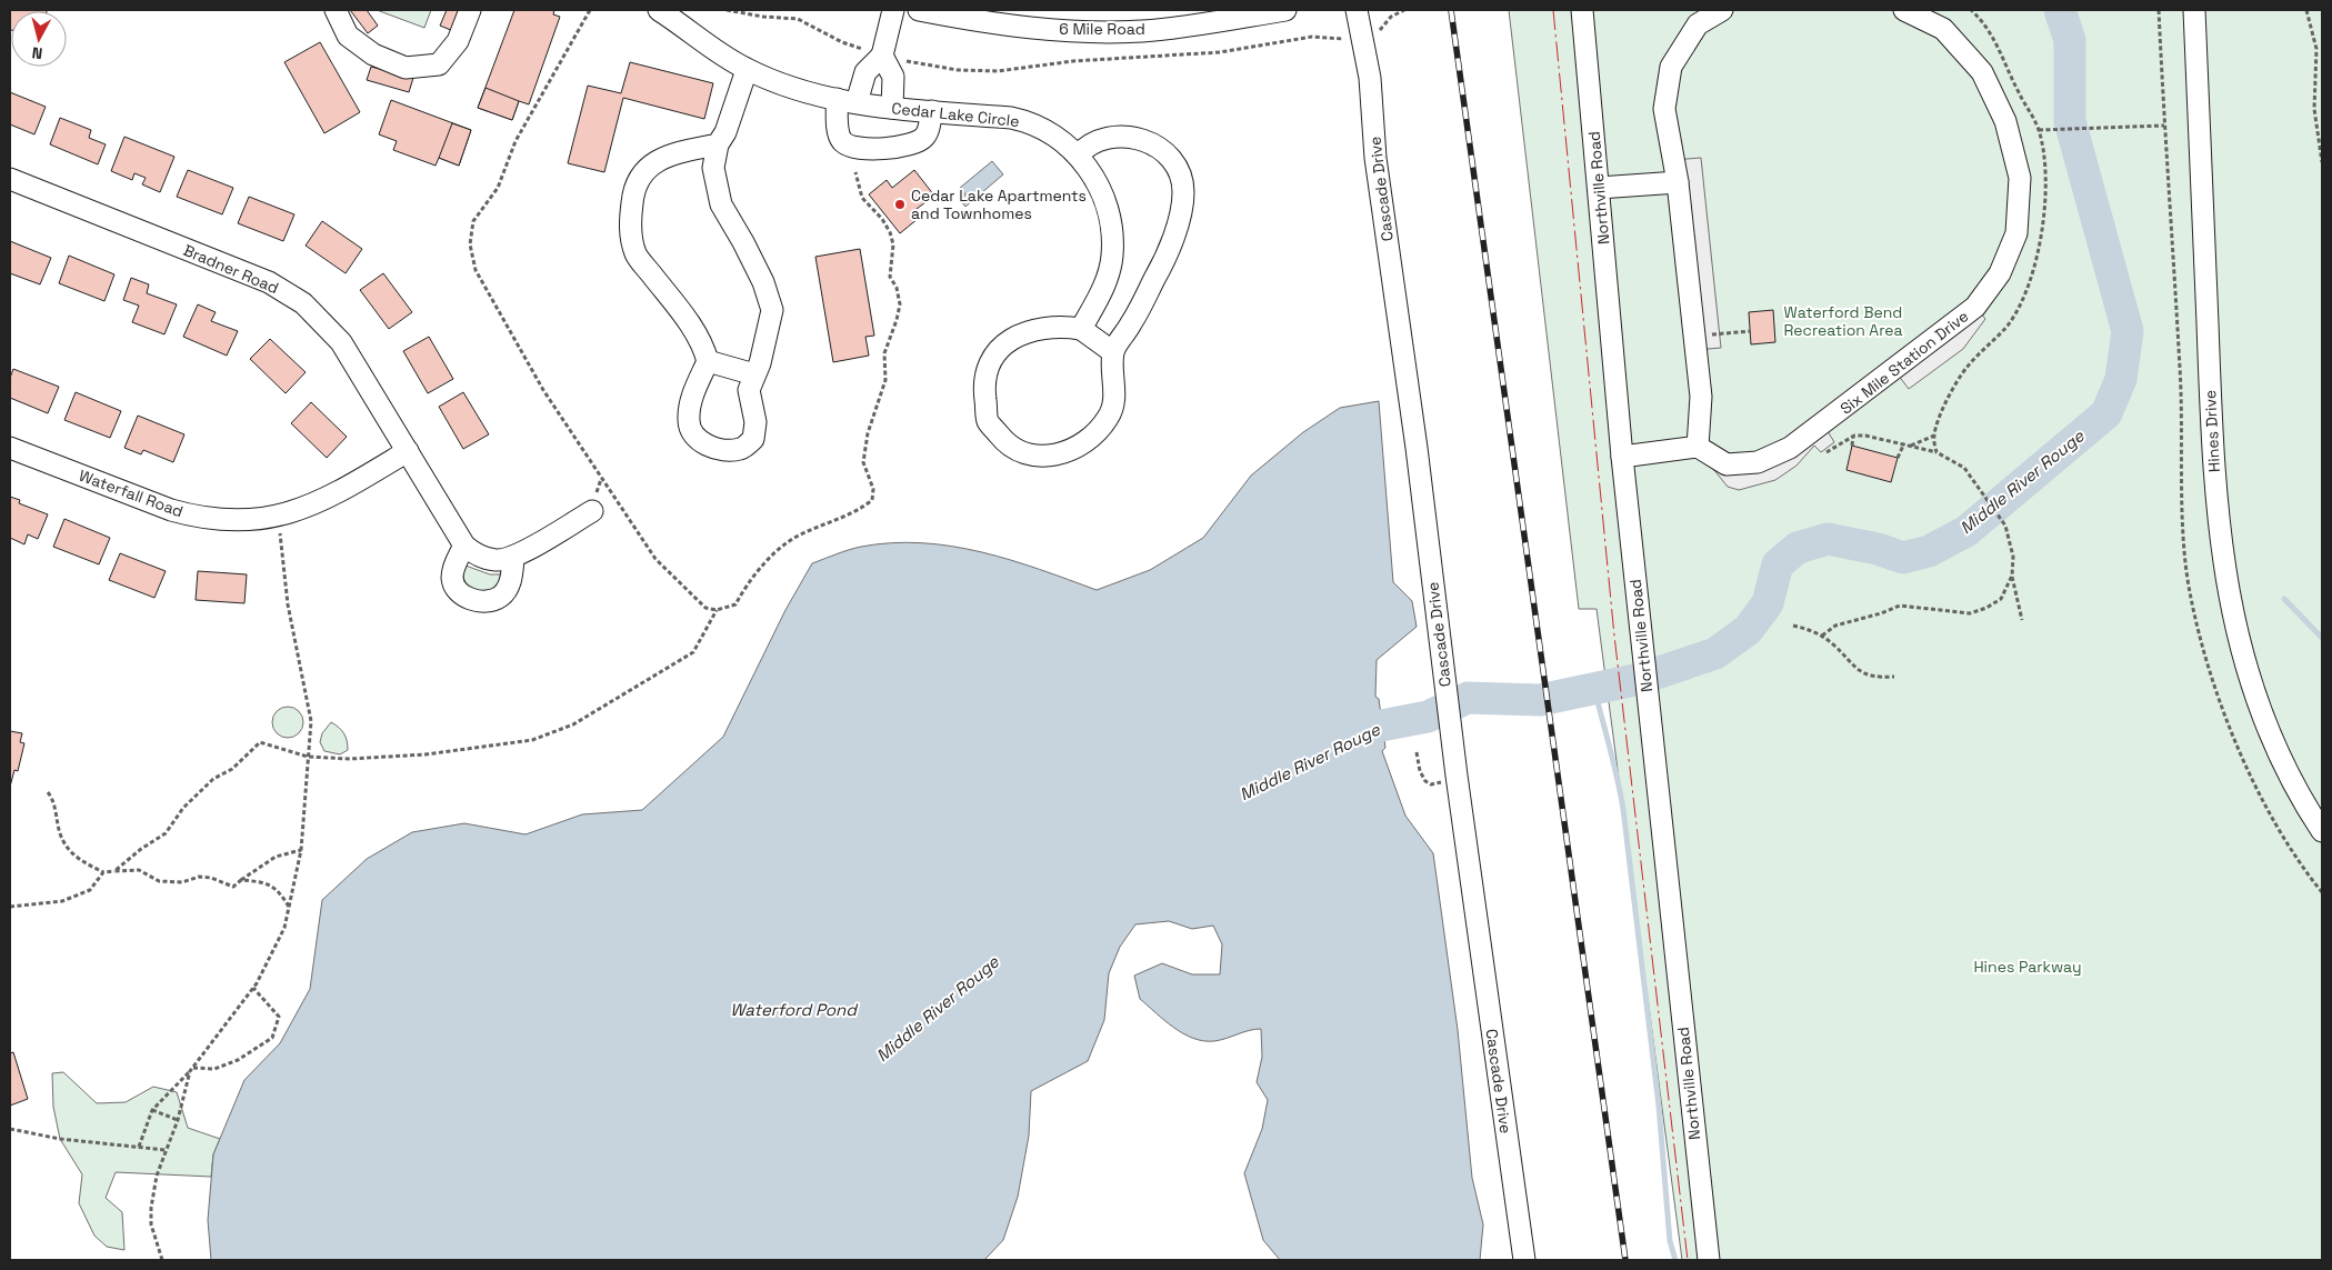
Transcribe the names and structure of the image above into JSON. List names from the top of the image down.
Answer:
{
  "streets": {
    "street": [
      "6 Mile Road",
      "Cedar Lake Circle",
      "Northville Road",
      "Cascade Drive",
      "Bradner Road",
      "Six Mile Station Drive",
      "Hines Drive",
      "Waterfall Road"
    ]
  },
  "crossings": [
    ["Bradner Road", "Waterfall Road"]
  ],
  "water": ["Middle River Rouge", "Waterford Pond"],
  "parks": ["Waterford Bend Recreation Area", "Hines Parkway"],
  "places": ["Cedar Lake Apartments and Townhomes"],
  "north": "bottom"
}
